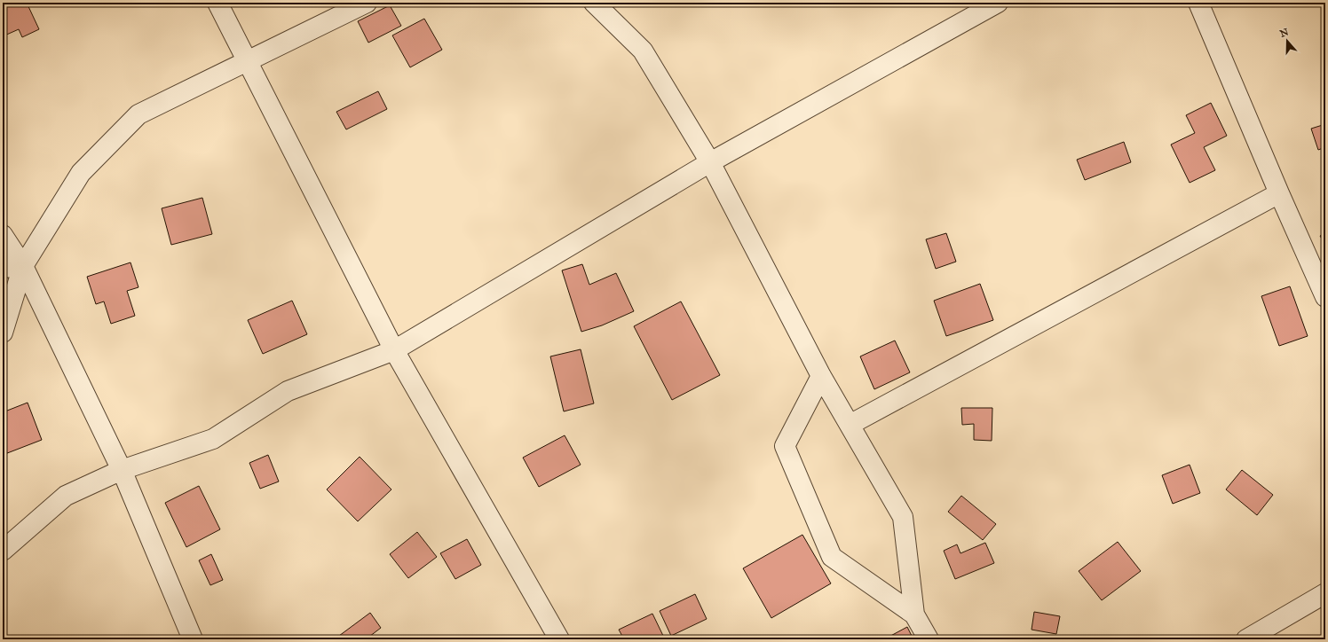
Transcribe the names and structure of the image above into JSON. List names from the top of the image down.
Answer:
{
  "north": "top"
}
